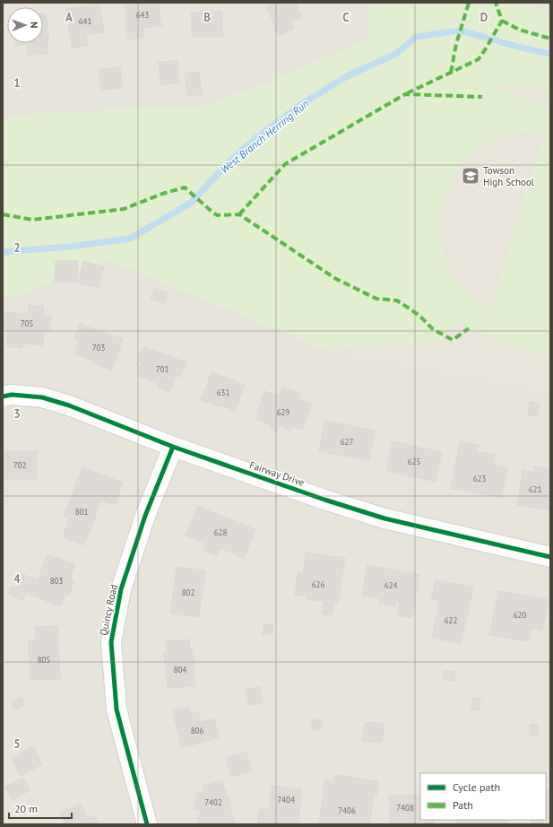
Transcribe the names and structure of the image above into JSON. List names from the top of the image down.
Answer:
{
  "streets": {
    "street": ["Fairway Drive", "Quincy Road"]
  },
  "crossings": [
    ["Fairway Drive", "Quincy Road"]
  ],
  "water": ["West Branch Herring Run"],
  "places": {
    "school or university": ["Towson High School"]
  },
  "house_numbers": [
    "643",
    "641",
    "705",
    "703",
    "701",
    "631",
    "629",
    "627",
    "625",
    "702",
    "623",
    "621",
    "801",
    "628",
    "803",
    "626",
    "624",
    "802",
    "620",
    "622",
    "805",
    "804",
    "806",
    "7404",
    "7402",
    "7408",
    "7406"
  ],
  "legend": ["Cycle path", "Path"],
  "scale_bar": "20 m",
  "north": "right",
  "grid": {
    "columns": [
      "A",
      "B",
      "C",
      "D"
    ],
    "rows": [
      "1",
      "2",
      "3",
      "4",
      "5"
    ]
  }
}
